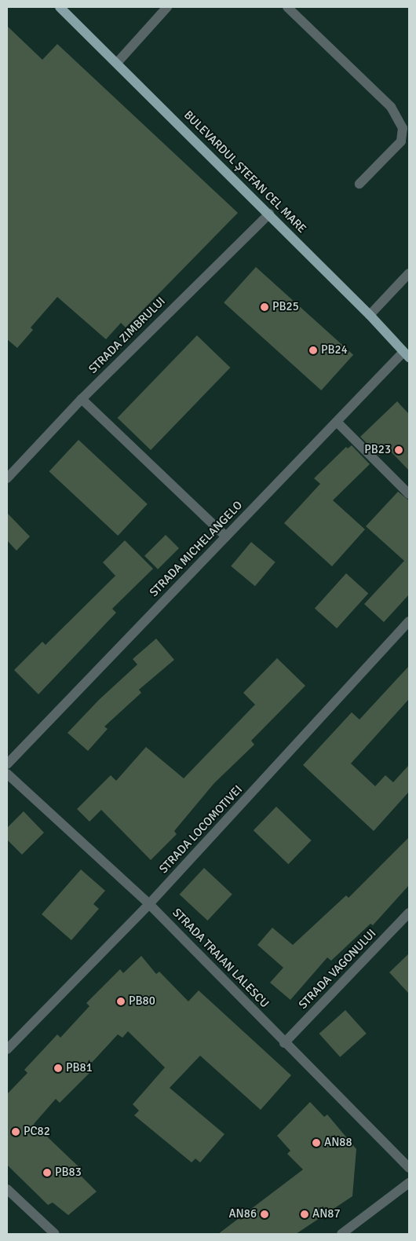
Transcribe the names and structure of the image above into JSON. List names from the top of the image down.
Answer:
{
  "streets": {
    "main road": ["BULEVARDUL ȘTEFAN CEL MARE"],
    "street": [
      "STRADA ZIMBRULUI",
      "STRADA MICHELANGELO",
      "STRADA LOCOMOTIVEI",
      "STRADA TRAIAN LALESCU",
      "STRADA VAGONULUI"
    ]
  },
  "crossings": [
    ["BULEVARDUL ȘTEFAN CEL MARE", "STRADA ZIMBRULUI"],
    ["BULEVARDUL ȘTEFAN CEL MARE", "STRADA MICHELANGELO"],
    ["STRADA LOCOMOTIVEI", "STRADA TRAIAN LALESCU"],
    ["STRADA TRAIAN LALESCU", "STRADA VAGONULUI"]
  ],
  "places": [
    "PB25",
    "PB24",
    "PB23",
    "PB80",
    "PB81",
    "PC82",
    "AN88",
    "PB83",
    "AN86",
    "AN87"
  ]
}
